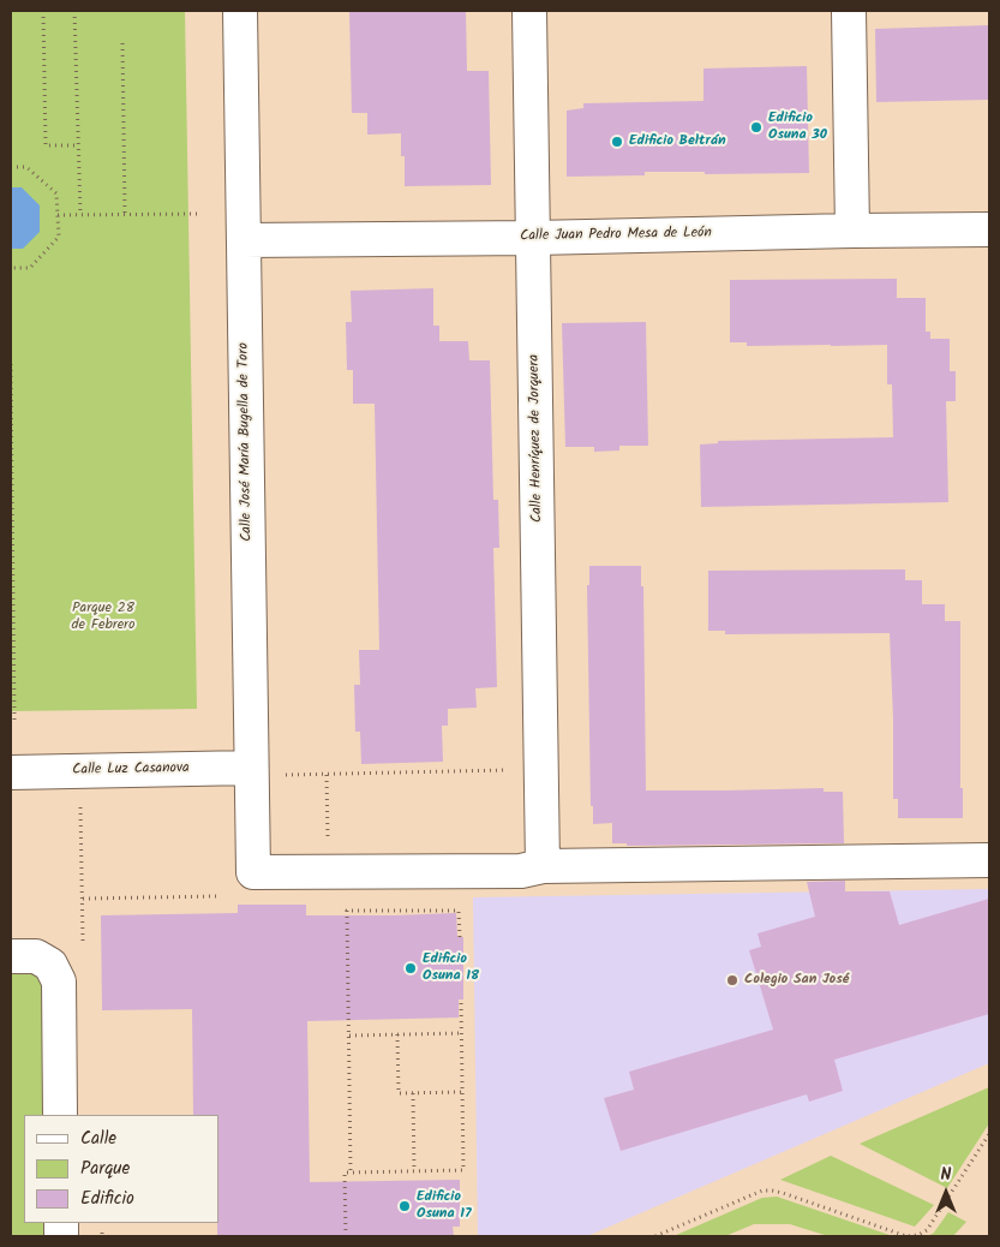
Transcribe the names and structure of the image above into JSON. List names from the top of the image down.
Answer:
{
  "streets": {
    "street": [
      "Calle Juan Pedro Mesa de León",
      "Calle Henríquez de Jorquera",
      "Calle José María Bugella de Toro",
      "Calle Luz Casanova"
    ]
  },
  "crossings": [
    ["Calle Juan Pedro Mesa de León", "Calle Henríquez de Jorquera"],
    ["Calle Juan Pedro Mesa de León", "Calle José María Bugella de Toro"],
    ["Calle Henríquez de Jorquera", "Calle José María Bugella de Toro"],
    ["Calle José María Bugella de Toro", "Calle Luz Casanova"]
  ],
  "parks": ["Parque 28 de Febrero"],
  "places": [
    "Edificio Osuna 30",
    "Edificio Beltrán",
    "Edificio Osuna 18",
    "Colegio San José",
    "Edificio Osuna 17"
  ],
  "legend": ["Calle", "Parque", "Edificio"],
  "north": "top"
}
